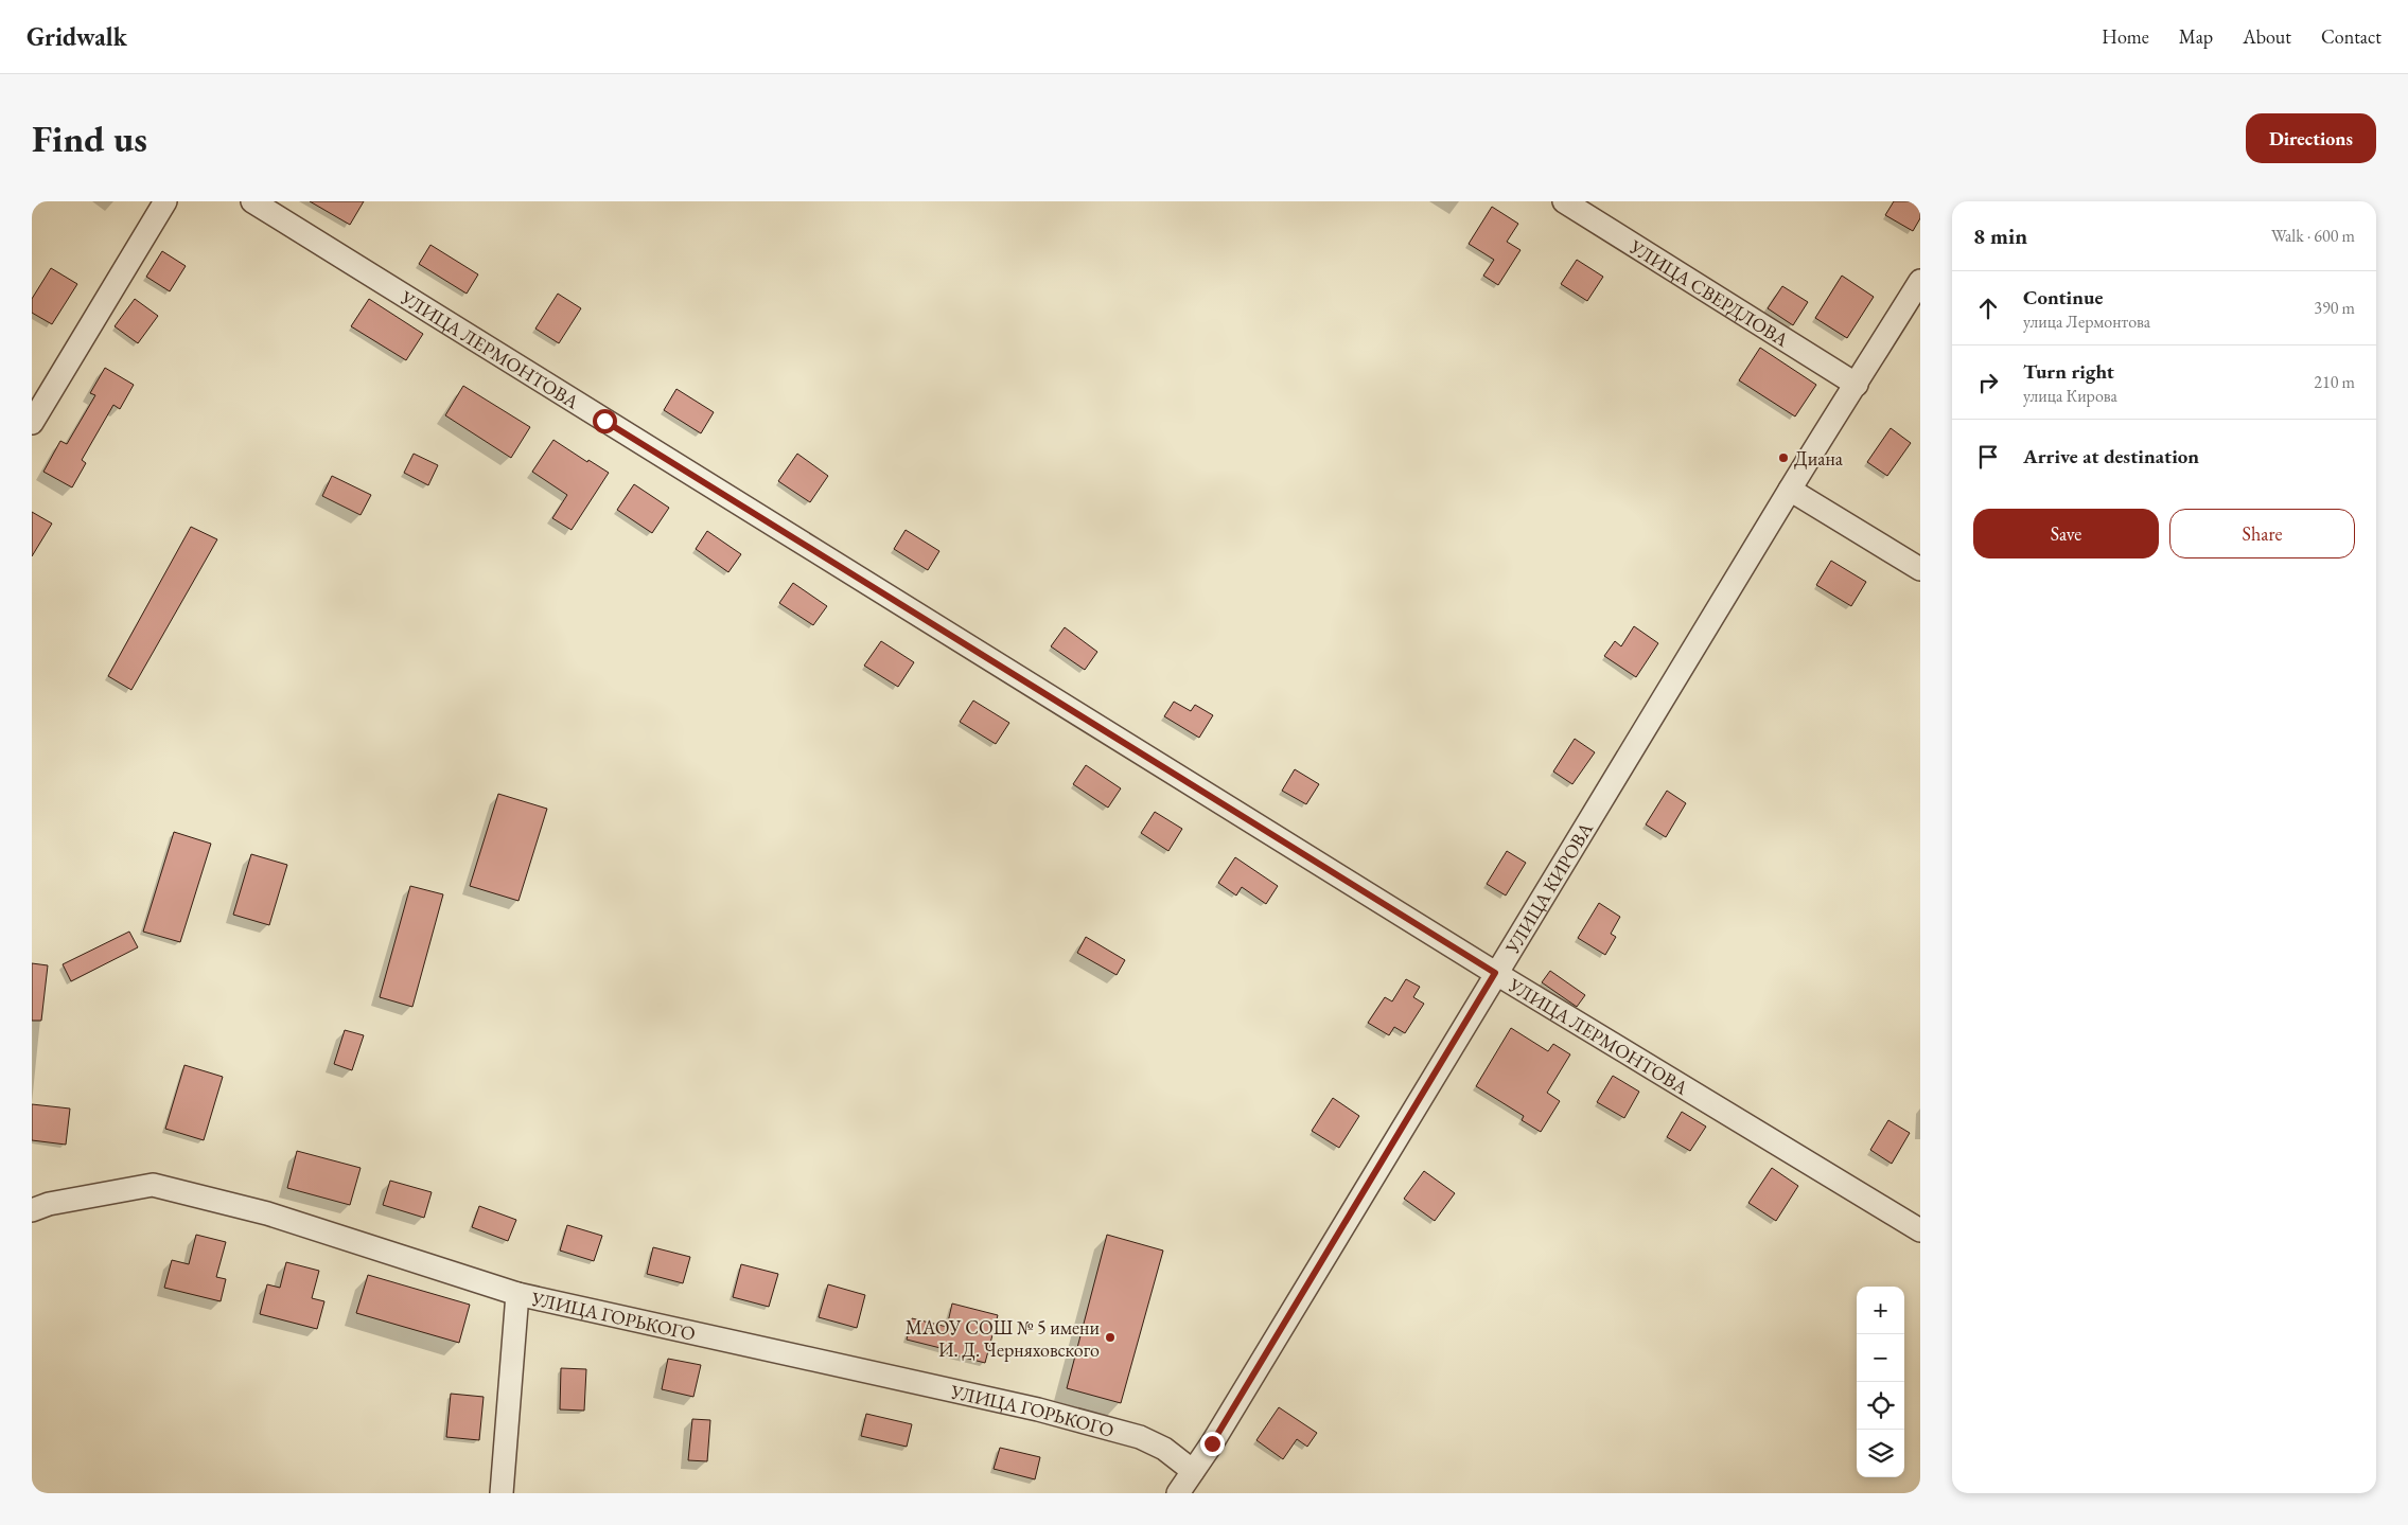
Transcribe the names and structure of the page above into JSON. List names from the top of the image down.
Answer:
{
  "streets": {
    "street": [
      "УЛИЦА СВЕРДЛОВА",
      "УЛИЦА ЛЕРМОНТОВА",
      "УЛИЦА КИРОВА",
      "УЛИЦА ГОРЬКОГО"
    ]
  },
  "crossings": [
    ["УЛИЦА СВЕРДЛОВА", "УЛИЦА КИРОВА"],
    ["УЛИЦА ЛЕРМОНТОВА", "УЛИЦА КИРОВА"],
    ["УЛИЦА КИРОВА", "УЛИЦА ГОРЬКОГО"]
  ],
  "places": ["Диана", "МАОУ СОШ № 5 имени И. Д. Черняховского"],
  "page": {
    "header": "Gridwalk",
    "nav": [
      "Home",
      "Map",
      "About",
      "Contact"
    ],
    "buttons": [
      "Directions",
      ["Save", "Share"]
    ],
    "title": "Find us",
    "heading": ["8 min", "Walk · 600 m"],
    "list": [
      ["Continue", "улица Лермонтова", "390 m"],
      ["Turn right", "улица Кирова", "210 m"],
      "Arrive at destination"
    ],
    "map_buttons": ["+", "−"]
  }
}
